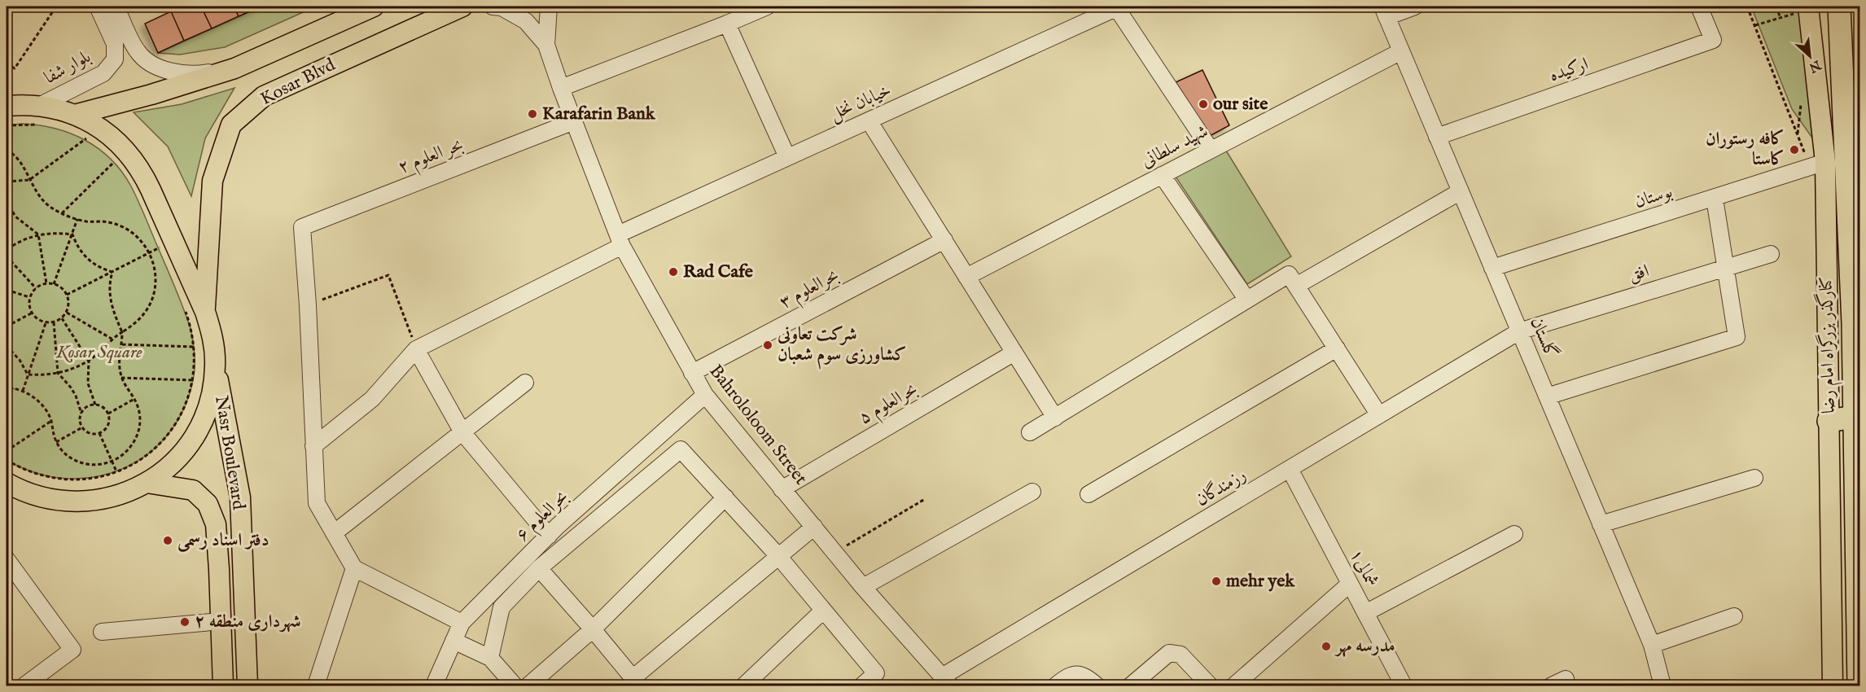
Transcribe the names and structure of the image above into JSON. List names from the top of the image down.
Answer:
{
  "streets": {
    "main road": ["Kosar Blvd", "کنارگذر بزرگراه امام رضا", "Nasr Boulevard"],
    "street": [
      "بلوار شفا",
      "ارکیده",
      "خیابان نخل",
      "شهید سلطانی",
      "بحر العلوم ۲",
      "بوستان",
      "افق",
      "بحرالعلوم ۳",
      "گلستان",
      "بحرالعلوم ۵",
      "Bahrololoom Street",
      "رزمندگان",
      "بحرالعلوم ۶",
      "شمالی۱"
    ]
  },
  "crossings": [
    ["ارکیده", "گلستان"],
    ["خیابان نخل", "Bahrololoom Street"],
    ["شهید سلطانی", "گلستان"],
    ["بحر العلوم ۲", "Bahrololoom Street"],
    ["بوستان", "گلستان"],
    ["بوستان", "کنارگذر بزرگراه امام رضا"],
    ["افق", "گلستان"],
    ["افق", "رزمندگان"],
    ["بحرالعلوم ۳", "Bahrololoom Street"],
    ["گلستان", "رزمندگان"],
    ["بحرالعلوم ۵", "Bahrololoom Street"],
    ["Bahrololoom Street", "رزمندگان"],
    ["Bahrololoom Street", "بحرالعلوم ۶"],
    ["رزمندگان", "شمالی۱"]
  ],
  "parks": ["Kosar Square"],
  "places": [
    "our site",
    "Karafarin Bank",
    "کافه رستوران کاستا",
    "Rad Cafe",
    "شرکت تعاونی کشاورزی سوم شعبان",
    "دفتر اسناد رسمی",
    "mehr yek",
    "شهرداری منطقه ۲",
    "مدرسه مهر"
  ],
  "north": "bottom right"
}
